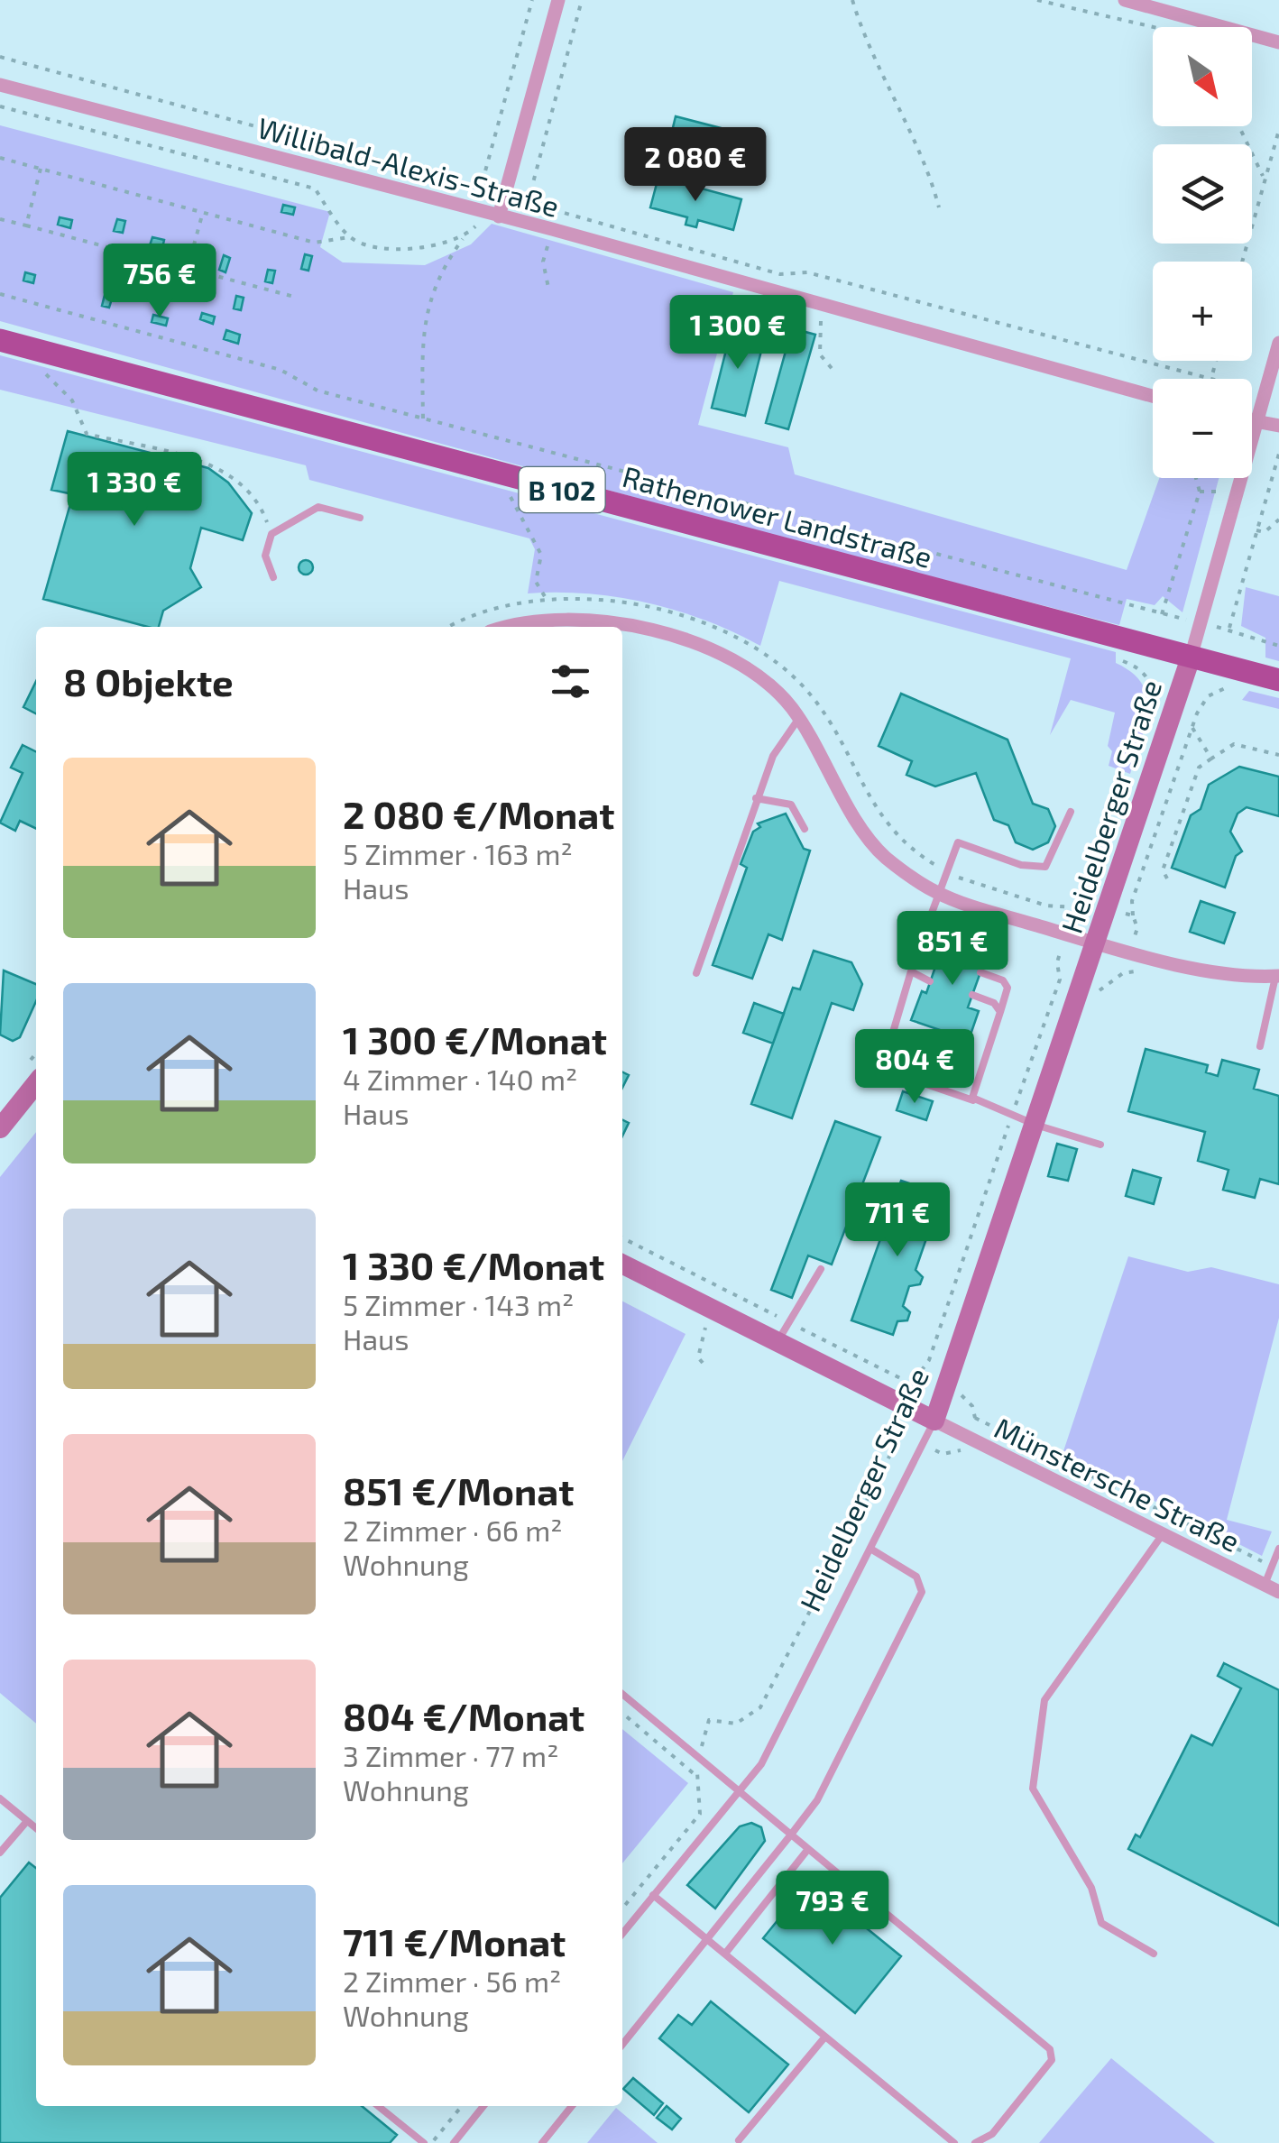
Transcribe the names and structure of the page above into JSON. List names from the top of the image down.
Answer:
{
  "streets": {
    "main road": ["B 102", "Rathenower Landstraße"],
    "street": ["Willibald-Alexis-Straße", "Heidelberger Straße", "Münstersche Straße"]
  },
  "crossings": [
    ["Rathenower Landstraße", "Heidelberger Straße"],
    ["Heidelberger Straße", "Münstersche Straße"]
  ],
  "north": "bottom right",
  "page": {
    "map_buttons": ["+", "−"],
    "price": [
      "2 080 €",
      "756 €",
      "1 300 €",
      "1 330 €",
      "851 €",
      "804 €",
      "711 €",
      "793 €"
    ],
    "heading": "8 Objekte",
    "list": [
      {
        "name": "2 080 €/Monat",
        "note": "5 Zimmer · 163 m² · Haus"
      },
      {
        "name": "1 300 €/Monat",
        "note": "4 Zimmer · 140 m² · Haus"
      },
      {
        "name": "1 330 €/Monat",
        "note": "5 Zimmer · 143 m² · Haus"
      },
      {
        "name": "851 €/Monat",
        "note": "2 Zimmer · 66 m² · Wohnung"
      },
      {
        "name": "804 €/Monat",
        "note": "3 Zimmer · 77 m² · Wohnung"
      },
      {
        "name": "711 €/Monat",
        "note": "2 Zimmer · 56 m² · Wohnung"
      }
    ]
  }
}
